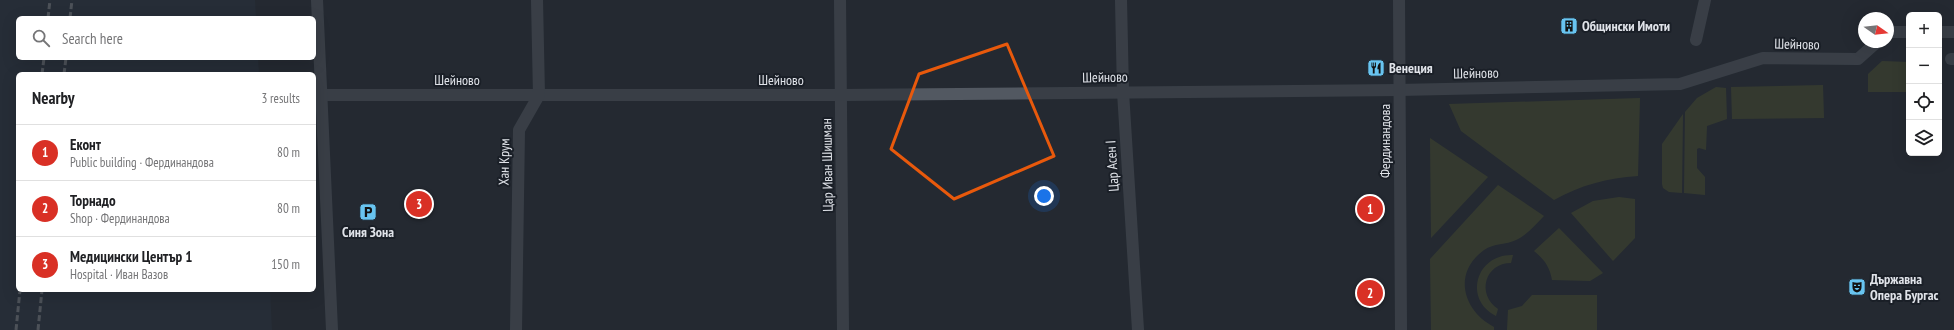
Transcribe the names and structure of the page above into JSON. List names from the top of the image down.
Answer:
{
  "streets": {
    "street": [
      "Шейново",
      "Фердинандова",
      "Хан Крум",
      "Цар Иван Шишман",
      "Цар Асен I"
    ]
  },
  "crossings": [
    ["Шейново", "Фердинандова"],
    ["Шейново", "Хан Крум"],
    ["Шейново", "Цар Иван Шишман"],
    ["Шейново", "Цар Асен I"]
  ],
  "places": {
    "building": ["Общински Имоти"],
    "restaurant": ["Венеция"],
    "parking": ["Синя Зона"],
    "theatre": ["Държавна Опера Бургас"]
  },
  "north": "right",
  "page": {
    "map_buttons": ["+", "−"],
    "search": "Search here",
    "heading": ["Nearby", "3 results"],
    "list": [
      {
        "mark": "1",
        "name": "Еконт",
        "note": "Public building · Фердинандова",
        "value": "80 m"
      },
      {
        "mark": "2",
        "name": "Торнадо",
        "note": "Shop · Фердинандова",
        "value": "80 m"
      },
      {
        "mark": "3",
        "name": "Медицински Център 1",
        "note": "Hospital · Иван Вазов",
        "value": "150 m"
      }
    ],
    "pins": ["3", "1", "2"]
  }
}
